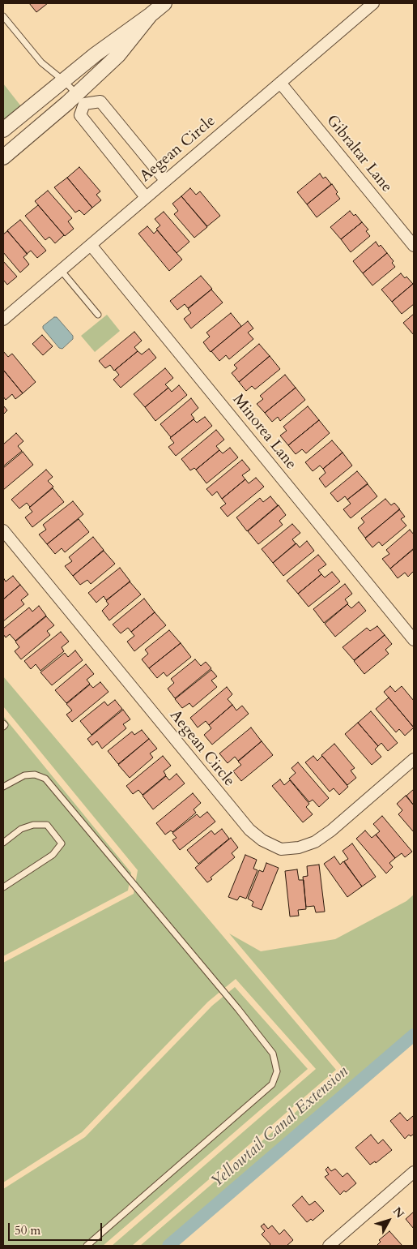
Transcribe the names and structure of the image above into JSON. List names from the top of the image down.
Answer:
{
  "streets": {
    "street": ["Aegean Circle", "Gibraltar Lane", "Minorea Lane"]
  },
  "crossings": [
    ["Aegean Circle", "Gibraltar Lane"],
    ["Aegean Circle", "Minorea Lane"]
  ],
  "water": ["Yellowtail Canal Extension"],
  "scale_bar": "50 m",
  "north": "top right"
}
